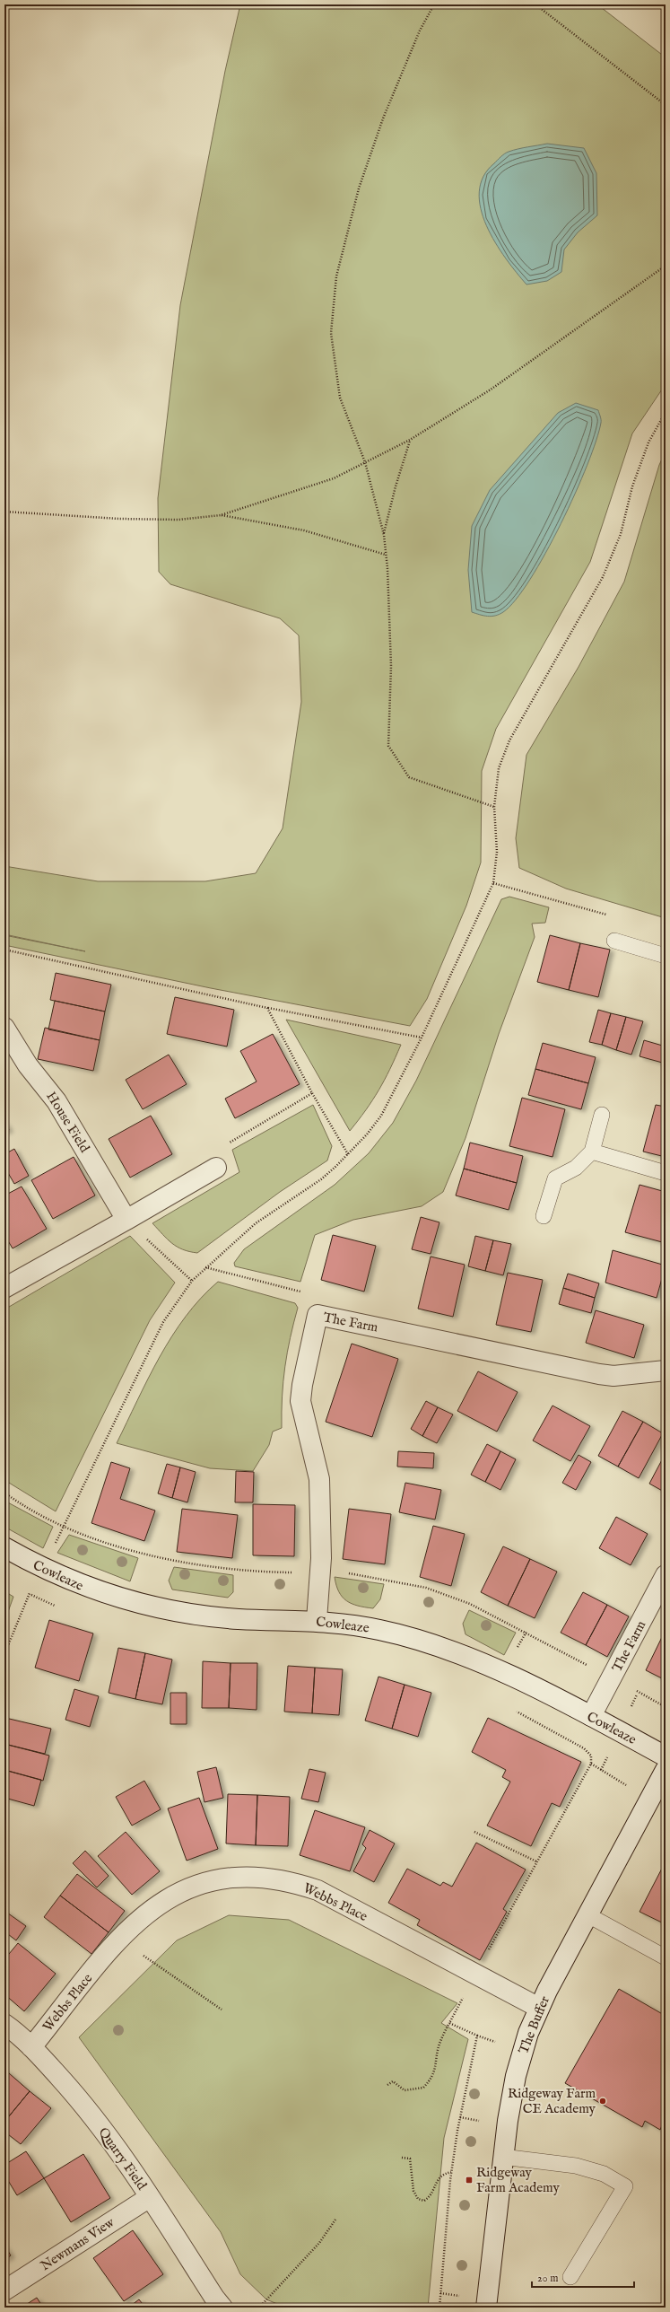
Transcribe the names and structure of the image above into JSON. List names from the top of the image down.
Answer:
{
  "streets": {
    "street": [
      "House Field",
      "The Farm",
      "Cowleaze",
      "Webbs Place",
      "The Buffer",
      "Quarry Field",
      "Newmans View"
    ]
  },
  "crossings": [
    ["The Farm", "Cowleaze"],
    ["Webbs Place", "The Buffer"],
    ["Webbs Place", "Quarry Field"],
    ["Quarry Field", "Newmans View"]
  ],
  "places": {
    "other": ["Ridgeway Farm CE Academy"],
    "transit": ["Ridgeway Farm Academy"]
  },
  "scale_bar": "20 m"
}
